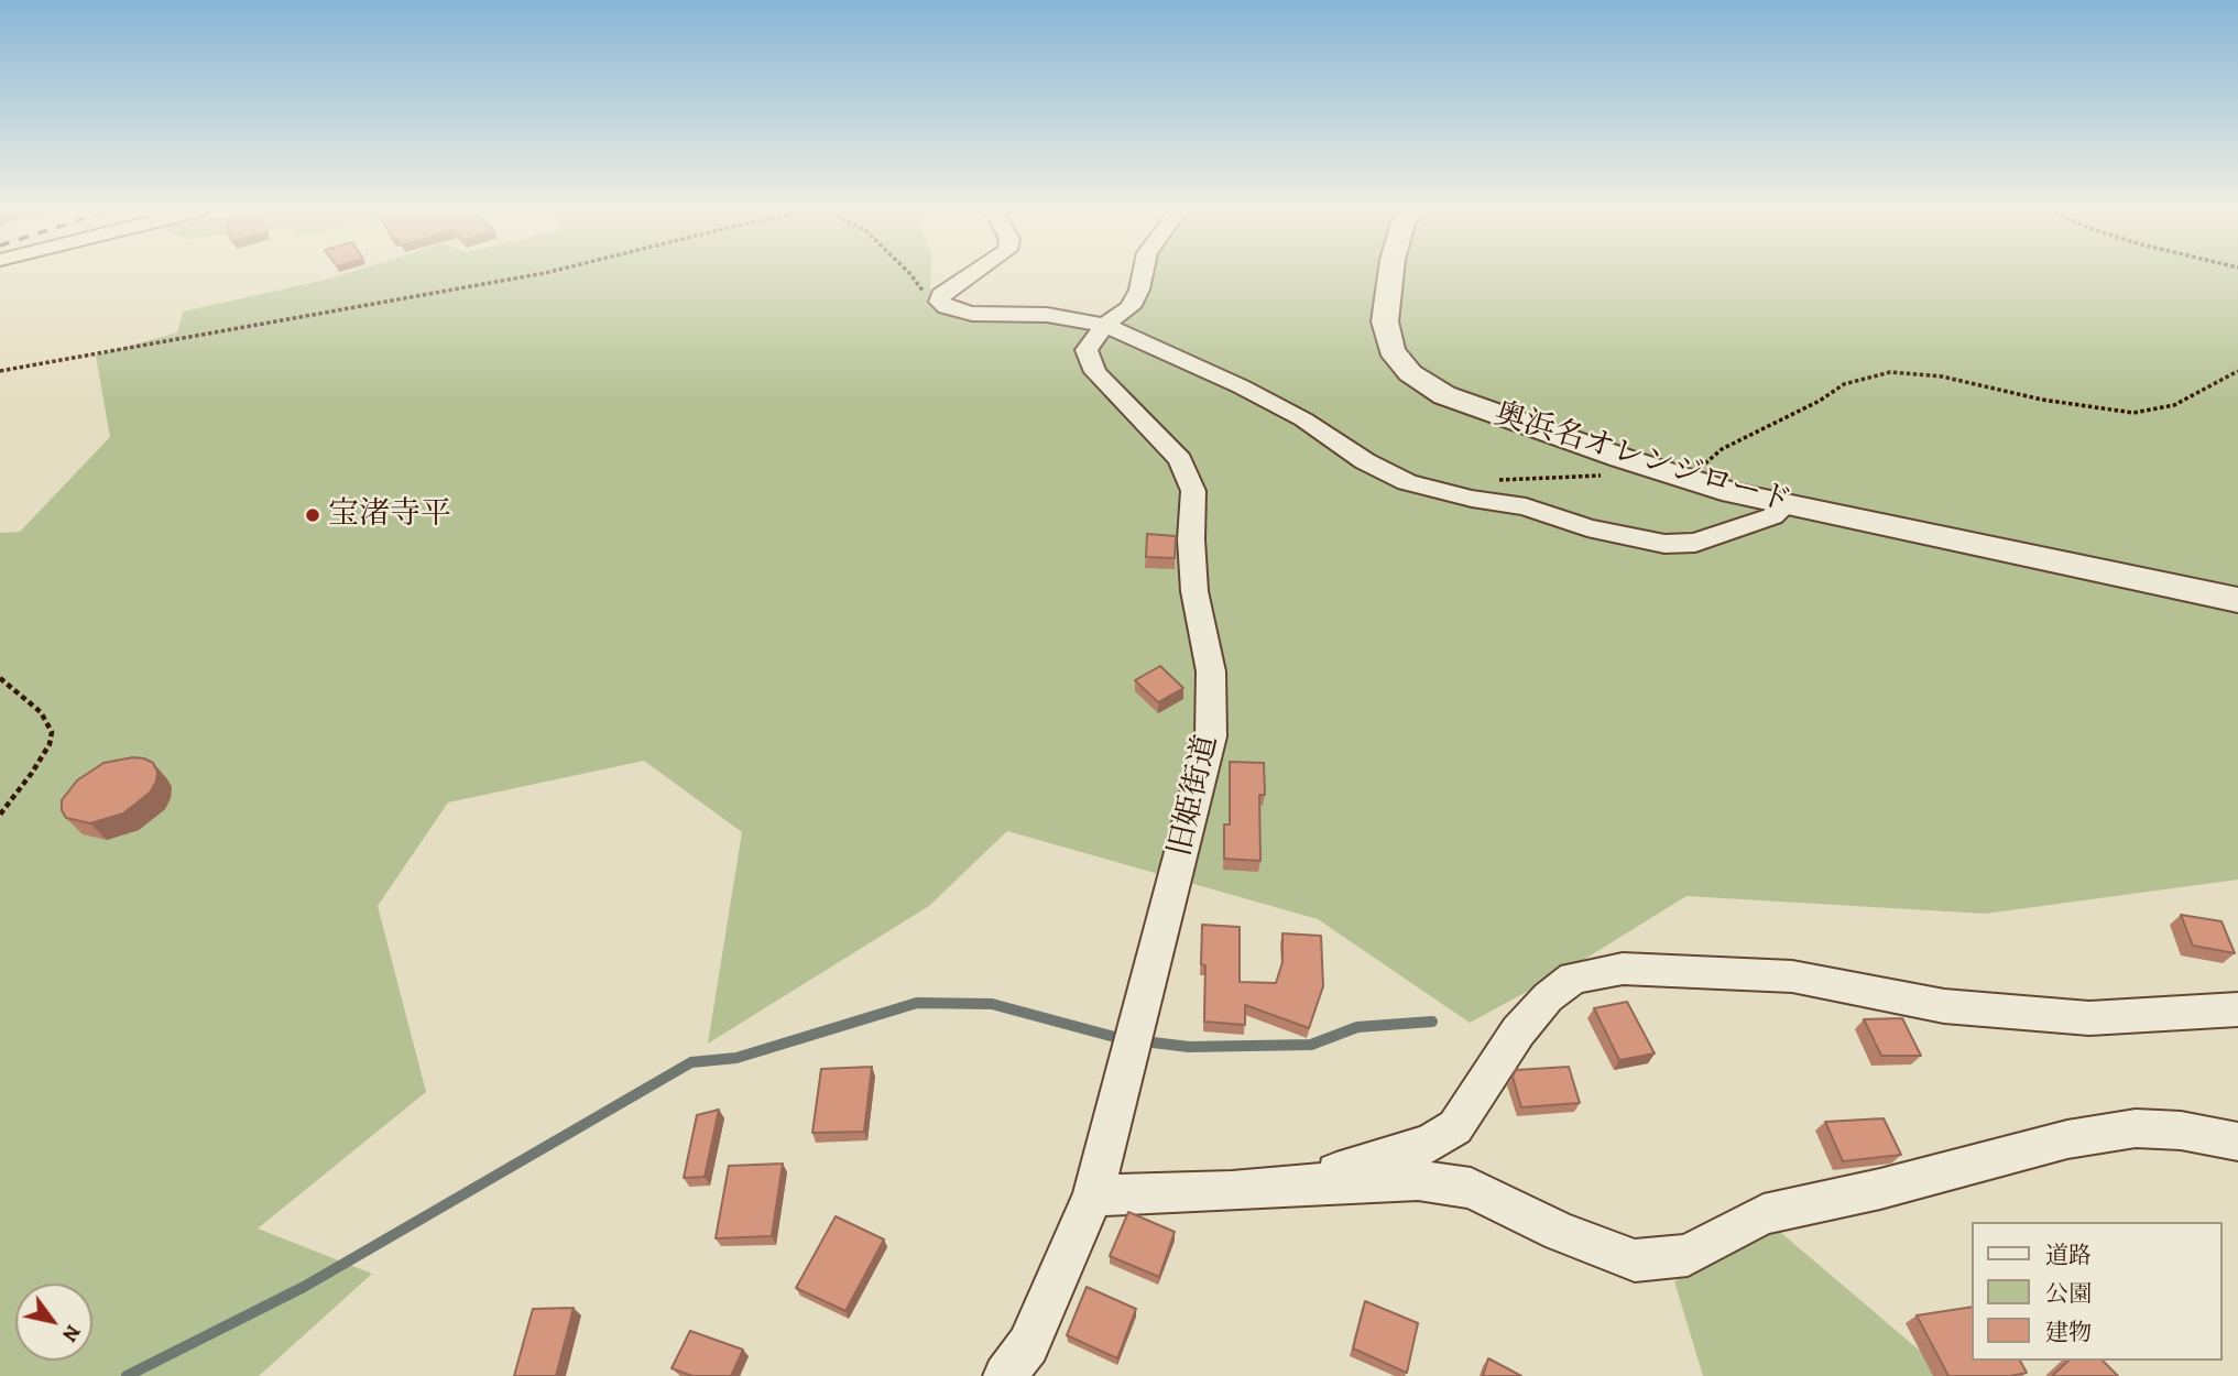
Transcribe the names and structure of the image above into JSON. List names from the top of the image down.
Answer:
{
  "streets": {
    "street": ["奥浜名オレンジロード", "旧姫街道"]
  },
  "places": ["宝渚寺平"],
  "legend": ["道路", "公園", "建物"],
  "north": "bottom right"
}
